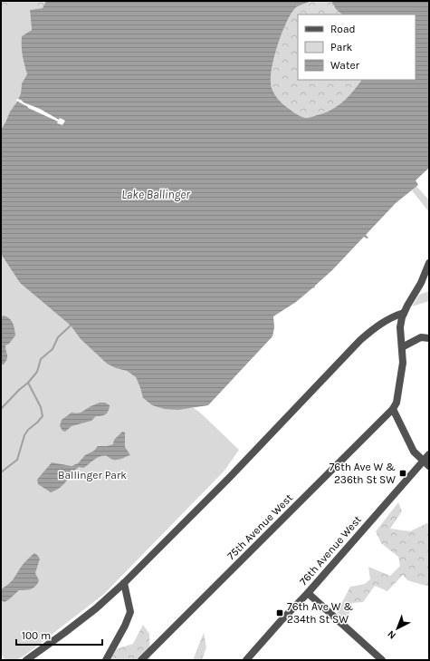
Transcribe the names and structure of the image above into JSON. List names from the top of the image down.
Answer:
{
  "streets": {
    "street": ["75th Avenue West", "76th Avenue West"]
  },
  "water": ["Lake Ballinger"],
  "parks": ["Ballinger Park"],
  "places": {
    "transit": ["76th Ave W & 236th St SW", "76th Ave W & 234th St SW"]
  },
  "legend": ["Road", "Park", "Water"],
  "scale_bar": "100 m",
  "north": "bottom left"
}
